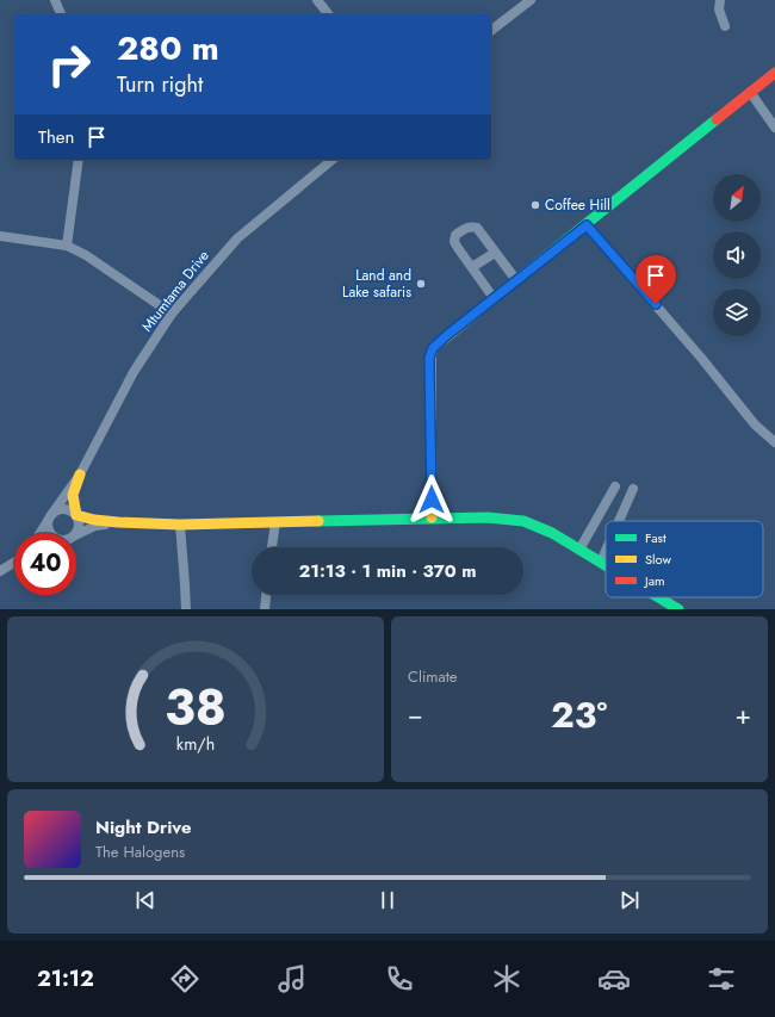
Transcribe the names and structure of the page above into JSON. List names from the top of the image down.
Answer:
{
  "streets": {
    "street": ["Mtumtama Drive"]
  },
  "places": ["Coffee Hill", "Land and Lake safaris"],
  "legend": ["Fast", "Slow", "Jam"],
  "north": "top right",
  "page": {
    "turn": ["280 m", "Turn right"],
    "then": "Then",
    "limit": "40",
    "trip": "21:13 · 1 min · 370 m",
    "tile": "Climate",
    "heat": ["−", "23°", "+"],
    "song": ["Night Drive", "The Halogens"],
    "tabs": "21:12",
    "gauge": ["38", "km/h"]
  }
}
